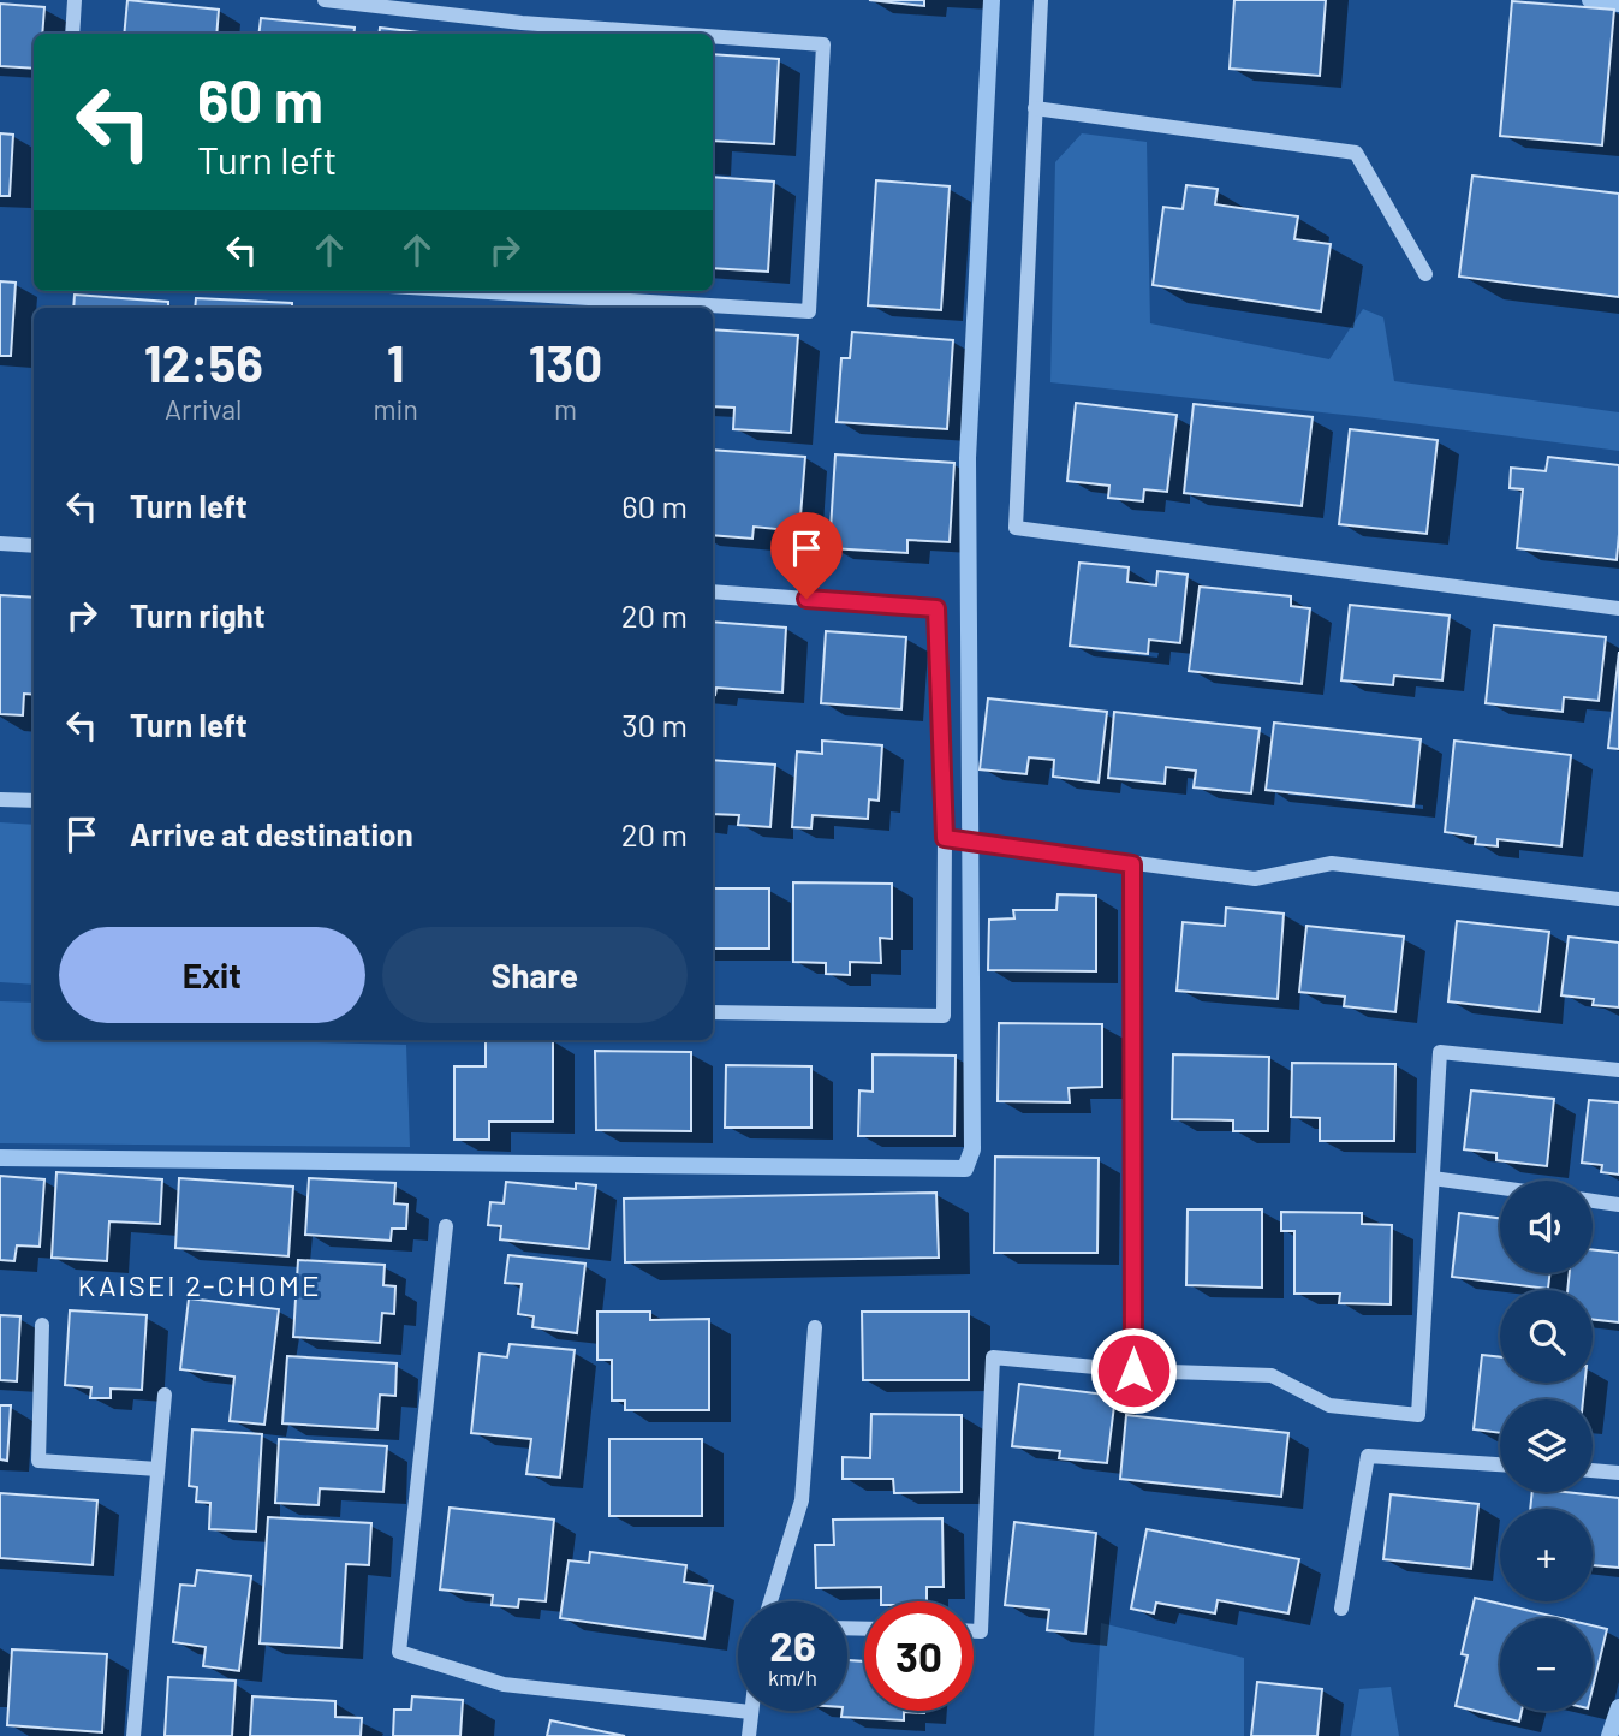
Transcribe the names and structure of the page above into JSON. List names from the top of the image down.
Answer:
{
  "districts": ["KAISEI 2-CHOME"],
  "page": {
    "turn": ["60 m", "Turn left"],
    "eta": [
      "12:56",
      "Arrival",
      "1",
      "min",
      "130",
      "m"
    ],
    "list": [
      {
        "name": "Turn left",
        "value": "60 m"
      },
      {
        "name": "Turn right",
        "value": "20 m"
      },
      {
        "name": "Turn left",
        "value": "30 m"
      },
      {
        "name": "Arrive at destination",
        "value": "20 m"
      }
    ],
    "buttons": ["Exit", "Share"],
    "map_buttons": ["+", "−"],
    "speed": "26 km/h",
    "limit": "30"
  }
}
